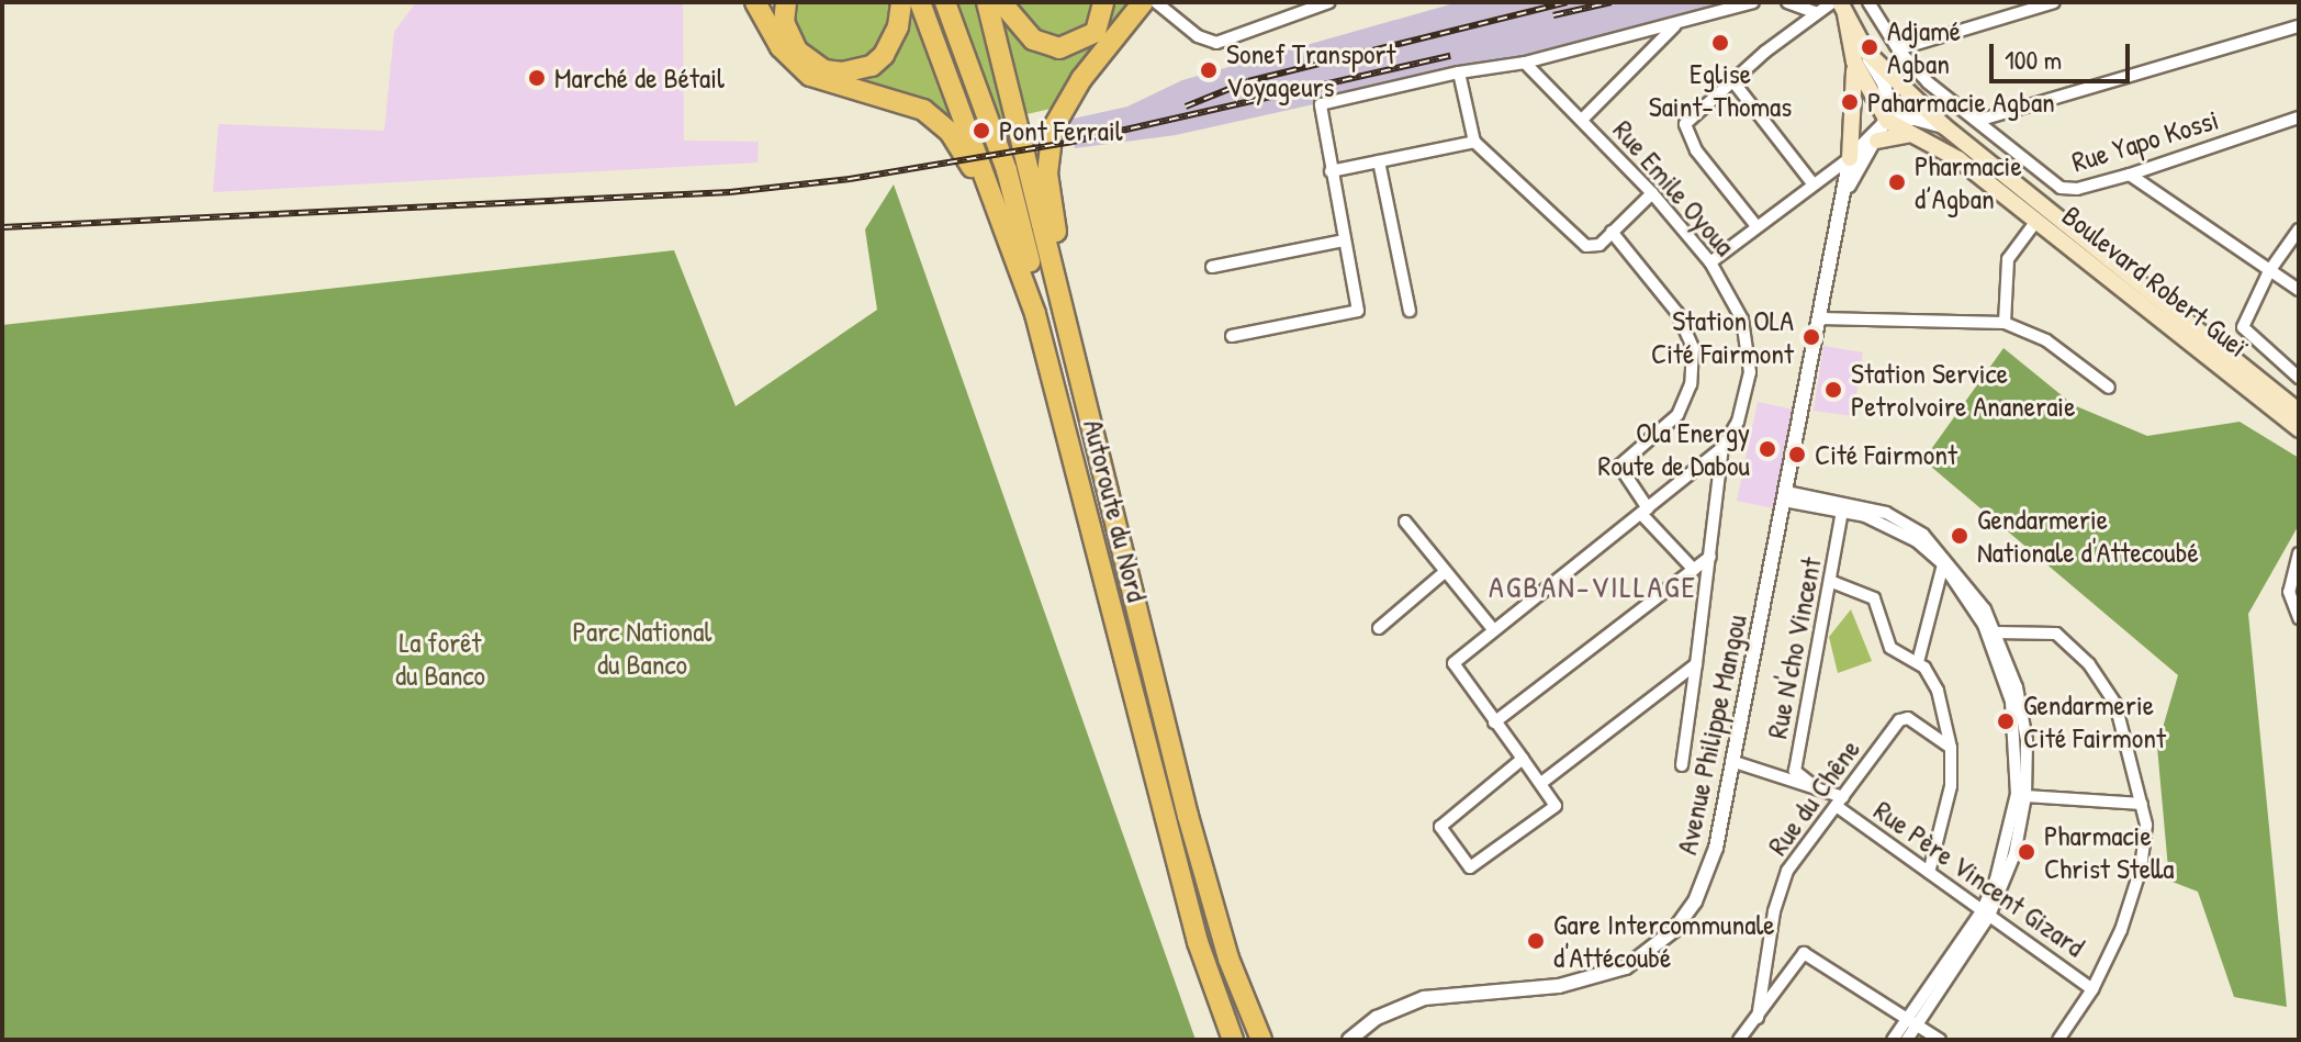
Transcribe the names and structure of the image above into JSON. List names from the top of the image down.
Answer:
{
  "streets": {
    "highway": ["Autoroute du Nord"],
    "main road": ["Boulevard Robert Gueï"],
    "street": [
      "Rue Yapo Kossi",
      "Rue Emile Oyoua",
      "Rue N'cho Vincent",
      "Avenue Philippe Mangou",
      "Rue du Chêne",
      "Rue Père Vincent Gizard"
    ]
  },
  "crossings": [
    ["Boulevard Robert Gueï", "Avenue Philippe Mangou"],
    ["Rue N'cho Vincent", "Rue Père Vincent Gizard"],
    ["Avenue Philippe Mangou", "Rue Père Vincent Gizard"],
    ["Rue du Chêne", "Rue Père Vincent Gizard"]
  ],
  "districts": ["AGBAN-VILLAGE"],
  "parks": ["Parc National du Banco", "La forêt du Banco"],
  "places": [
    "Eglise Saint-Thomas",
    "Adjamé Agban",
    "Sonef Transport Voyageurs",
    "Marché de Bétail",
    "Paharmacie Agban",
    "Pont Ferrail",
    "Pharmacie d’Agban",
    "Station OLA Cité Fairmont",
    "Station Service PetroIvoire Ananeraie",
    "Ola Energy Route de Dabou",
    "Cité Fairmont",
    "Gendarmerie Nationale d'Attecoubé",
    "Gendarmerie Cité Fairmont",
    "Pharmacie Christ Stella",
    "Gare Intercommunale d'Attécoubé"
  ],
  "scale_bar": "100 m"
}
